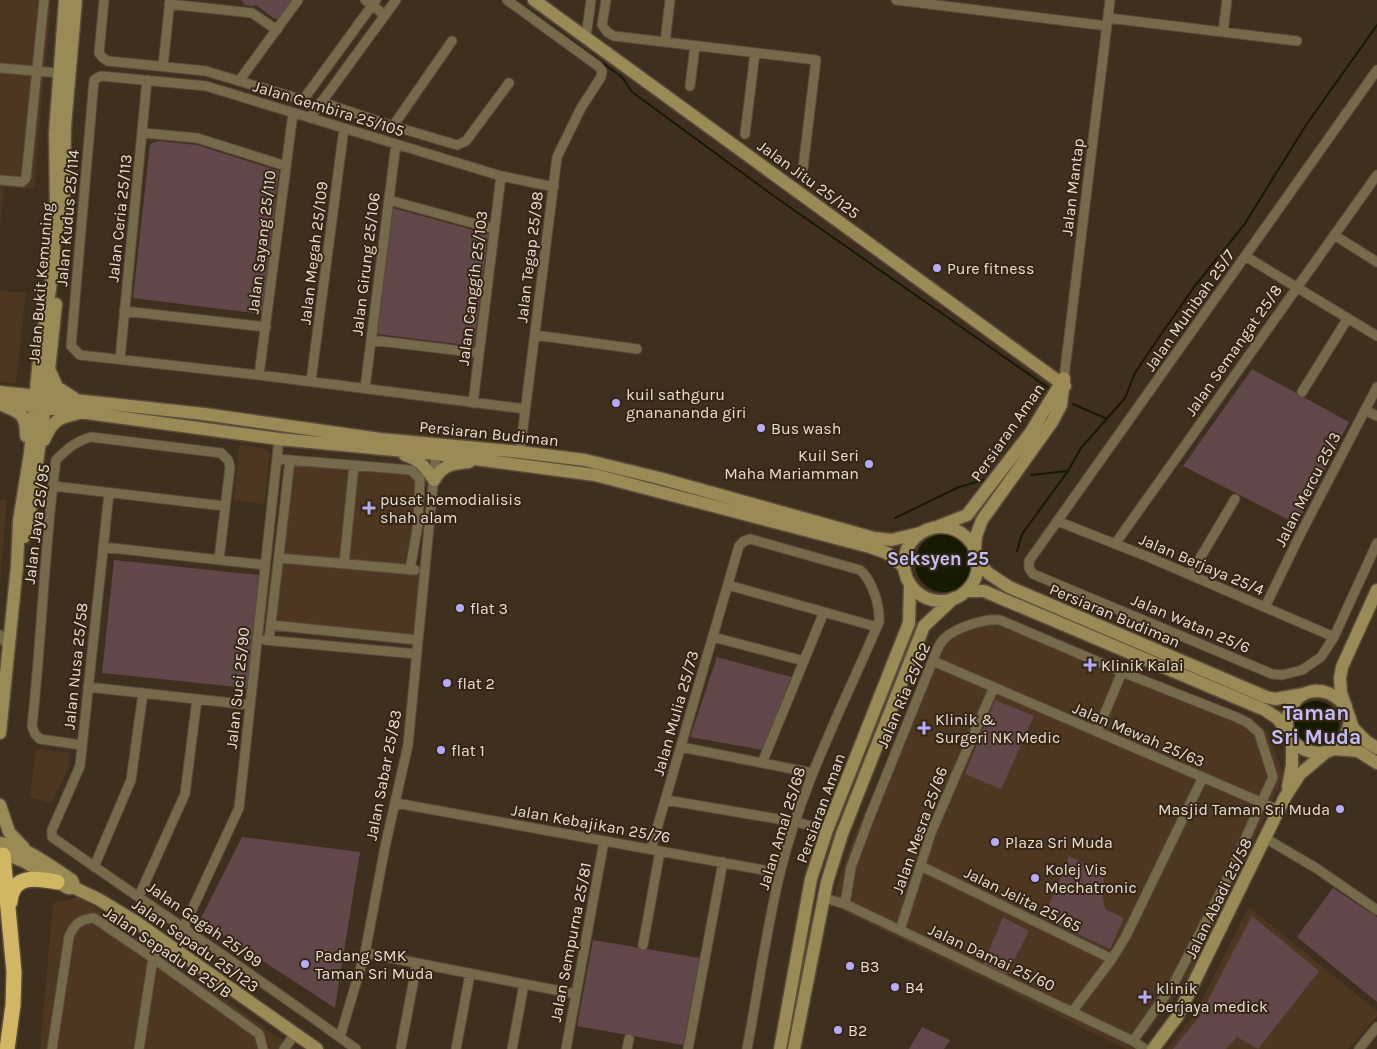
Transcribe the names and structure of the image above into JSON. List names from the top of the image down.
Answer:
{
  "streets": {
    "main road": [
      "Jalan Jitu 25/125",
      "Jalan Bukit Kemuning",
      "Persiaran Aman",
      "Persiaran Budiman",
      "Jalan Abadi 25/58",
      "Jalan Sepadu 25/123"
    ],
    "street": [
      "Jalan Gembira 25/105",
      "Jalan Mantap",
      "Jalan Kudus 25/114",
      "Jalan Ceria 25/113",
      "Jalan Sayang 25/110",
      "Jalan Megah 25/109",
      "Jalan Tegap 25/98",
      "Jalan Girung 25/106",
      "Jalan Canggih 25/103",
      "Jalan Muhibah 25/7",
      "Jalan Semangat 25/8",
      "Jalan Mercu 25/3",
      "Jalan Jaya 25/95",
      "Jalan Berjaya 25/4",
      "Jalan Watan 25/6",
      "Jalan Nusa 25/58",
      "Jalan Suci 25/90",
      "Jalan Ria 25/62",
      "Jalan Mulia 25/73",
      "Jalan Mewah 25/63",
      "Jalan Sabar 25/83",
      "Jalan Kebajikan 25/76",
      "Jalan Amal 25/68",
      "Jalan Mesra 25/66",
      "Jalan Jelita 25/65",
      "Jalan Gagah 25/99",
      "Jalan Sempurna 25/81",
      "Jalan Sepadu B 25/B",
      "Jalan Damai 25/60"
    ]
  },
  "crossings": [
    ["Jalan Gembira 25/105", "Jalan Kudus 25/114"],
    ["Jalan Gembira 25/105", "Jalan Ceria 25/113"],
    ["Jalan Gembira 25/105", "Jalan Sayang 25/110"],
    ["Jalan Gembira 25/105", "Jalan Megah 25/109"],
    ["Jalan Gembira 25/105", "Jalan Tegap 25/98"],
    ["Jalan Gembira 25/105", "Jalan Girung 25/106"],
    ["Jalan Gembira 25/105", "Jalan Canggih 25/103"],
    ["Jalan Jitu 25/125", "Jalan Mantap"],
    ["Jalan Jitu 25/125", "Persiaran Aman"],
    ["Jalan Mantap", "Persiaran Aman"],
    ["Jalan Kudus 25/114", "Jalan Ceria 25/113"],
    ["Jalan Tegap 25/98", "Persiaran Budiman"],
    ["Jalan Bukit Kemuning", "Persiaran Budiman"],
    ["Jalan Muhibah 25/7", "Jalan Berjaya 25/4"],
    ["Jalan Muhibah 25/7", "Jalan Watan 25/6"],
    ["Jalan Semangat 25/8", "Jalan Berjaya 25/4"],
    ["Persiaran Aman", "Persiaran Budiman"],
    ["Persiaran Aman", "Jalan Damai 25/60"],
    ["Persiaran Budiman", "Jalan Suci 25/90"],
    ["Persiaran Budiman", "Jalan Sabar 25/83"],
    ["Persiaran Budiman", "Jalan Abadi 25/58"],
    ["Jalan Mercu 25/3", "Jalan Berjaya 25/4"],
    ["Jalan Jaya 25/95", "Jalan Nusa 25/58"],
    ["Jalan Berjaya 25/4", "Jalan Watan 25/6"],
    ["Jalan Nusa 25/58", "Jalan Gagah 25/99"],
    ["Jalan Suci 25/90", "Jalan Gagah 25/99"],
    ["Jalan Ria 25/62", "Jalan Mewah 25/63"],
    ["Jalan Ria 25/62", "Jalan Damai 25/60"],
    ["Jalan Mulia 25/73", "Jalan Kebajikan 25/76"],
    ["Jalan Mulia 25/73", "Jalan Amal 25/68"],
    ["Jalan Mewah 25/63", "Jalan Mesra 25/66"],
    ["Jalan Mewah 25/63", "Jalan Abadi 25/58"],
    ["Jalan Sabar 25/83", "Jalan Kebajikan 25/76"],
    ["Jalan Sabar 25/83", "Jalan Gagah 25/99"],
    ["Jalan Kebajikan 25/76", "Jalan Amal 25/68"],
    ["Jalan Kebajikan 25/76", "Jalan Sempurna 25/81"],
    ["Jalan Mesra 25/66", "Jalan Jelita 25/65"],
    ["Jalan Mesra 25/66", "Jalan Damai 25/60"]
  ],
  "districts": ["Seksyen 25", "Taman Sri Muda"],
  "places": {
    "other": [
      "Pure fitness",
      "kuil sathguru gnanananda giri",
      "Bus wash",
      "Kuil Seri Maha Mariamman",
      "flat 3",
      "flat 2",
      "flat 1",
      "Masjid Taman Sri Muda",
      "Plaza Sri Muda",
      "Kolej Vis Mechatronic",
      "Padang SMK Taman Sri Muda",
      "B3",
      "B4",
      "B2"
    ],
    "health": [
      "pusat hemodialisis shah alam",
      "Klinik Kalai",
      "Klinik & Surgeri NK Medic",
      "klinik berjaya medick"
    ]
  }
}
